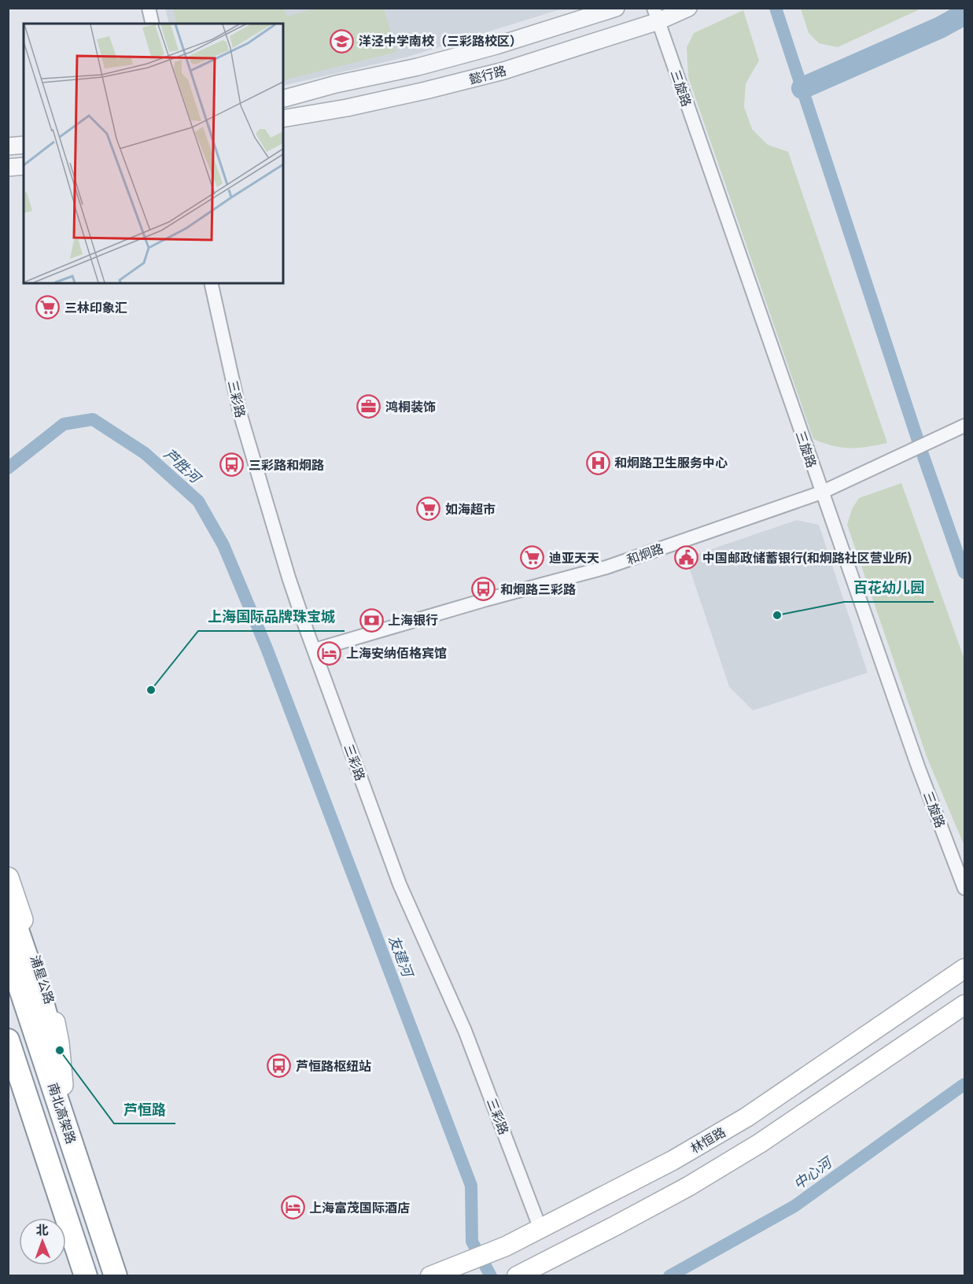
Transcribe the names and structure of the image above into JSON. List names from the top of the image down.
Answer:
{
  "streets": {
    "highway": ["南北高架路"],
    "main road": ["浦星公路", "林恒路"],
    "street": [
      "懿行路",
      "三旋路",
      "三彩路",
      "和炯路"
    ]
  },
  "crossings": [
    ["懿行路", "三旋路"],
    ["三旋路", "和炯路"],
    ["三彩路", "和炯路"],
    ["三彩路", "林恒路"]
  ],
  "water": ["芦胜河", "友建河", "中心河"],
  "places": {
    "school or university": ["洋泾中学南校（三彩路校区）"],
    "supermarket": ["三林印象汇", "如海超市", "迪亚天天"],
    "office": ["鸿桐装饰"],
    "hospital": ["和炯路卫生服务中心"],
    "bus stop": ["三彩路和炯路", "和炯路三彩路", "芦恒路枢纽站"],
    "public building": ["中国邮政储蓄银行(和炯路社区营业所)"],
    "other": ["百花幼儿园", "上海国际品牌珠宝城", "芦恒路"],
    "bank": ["上海银行"],
    "hotel": ["上海安纳佰格宾馆", "上海富茂国际酒店"]
  },
  "north": "top"
}
